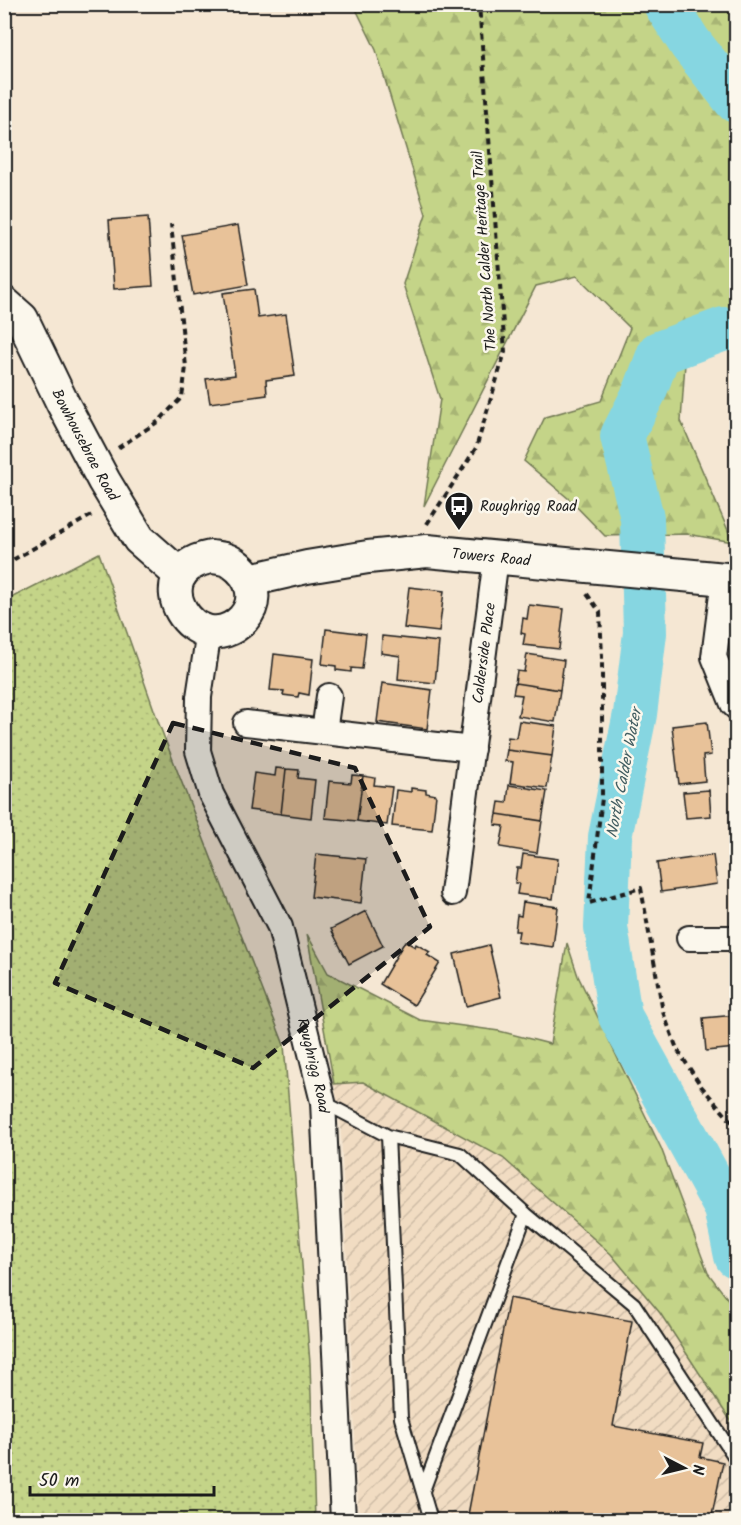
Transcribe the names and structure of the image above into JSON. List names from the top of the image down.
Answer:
{
  "streets": {
    "street": [
      "Bowhousebrae Road",
      "Towers Road",
      "Calderside Place",
      "Roughrigg Road"
    ],
    "path": ["The North Calder Heritage Trail"]
  },
  "crossings": [
    ["The North Calder Heritage Trail", "Towers Road"],
    ["Bowhousebrae Road", "Towers Road"],
    ["Bowhousebrae Road", "Roughrigg Road"],
    ["Towers Road", "Calderside Place"],
    ["Towers Road", "Roughrigg Road"]
  ],
  "water": ["North Calder Water"],
  "places": {
    "bus stop": ["Roughrigg Road"]
  },
  "scale_bar": "50 m",
  "north": "right"
}
